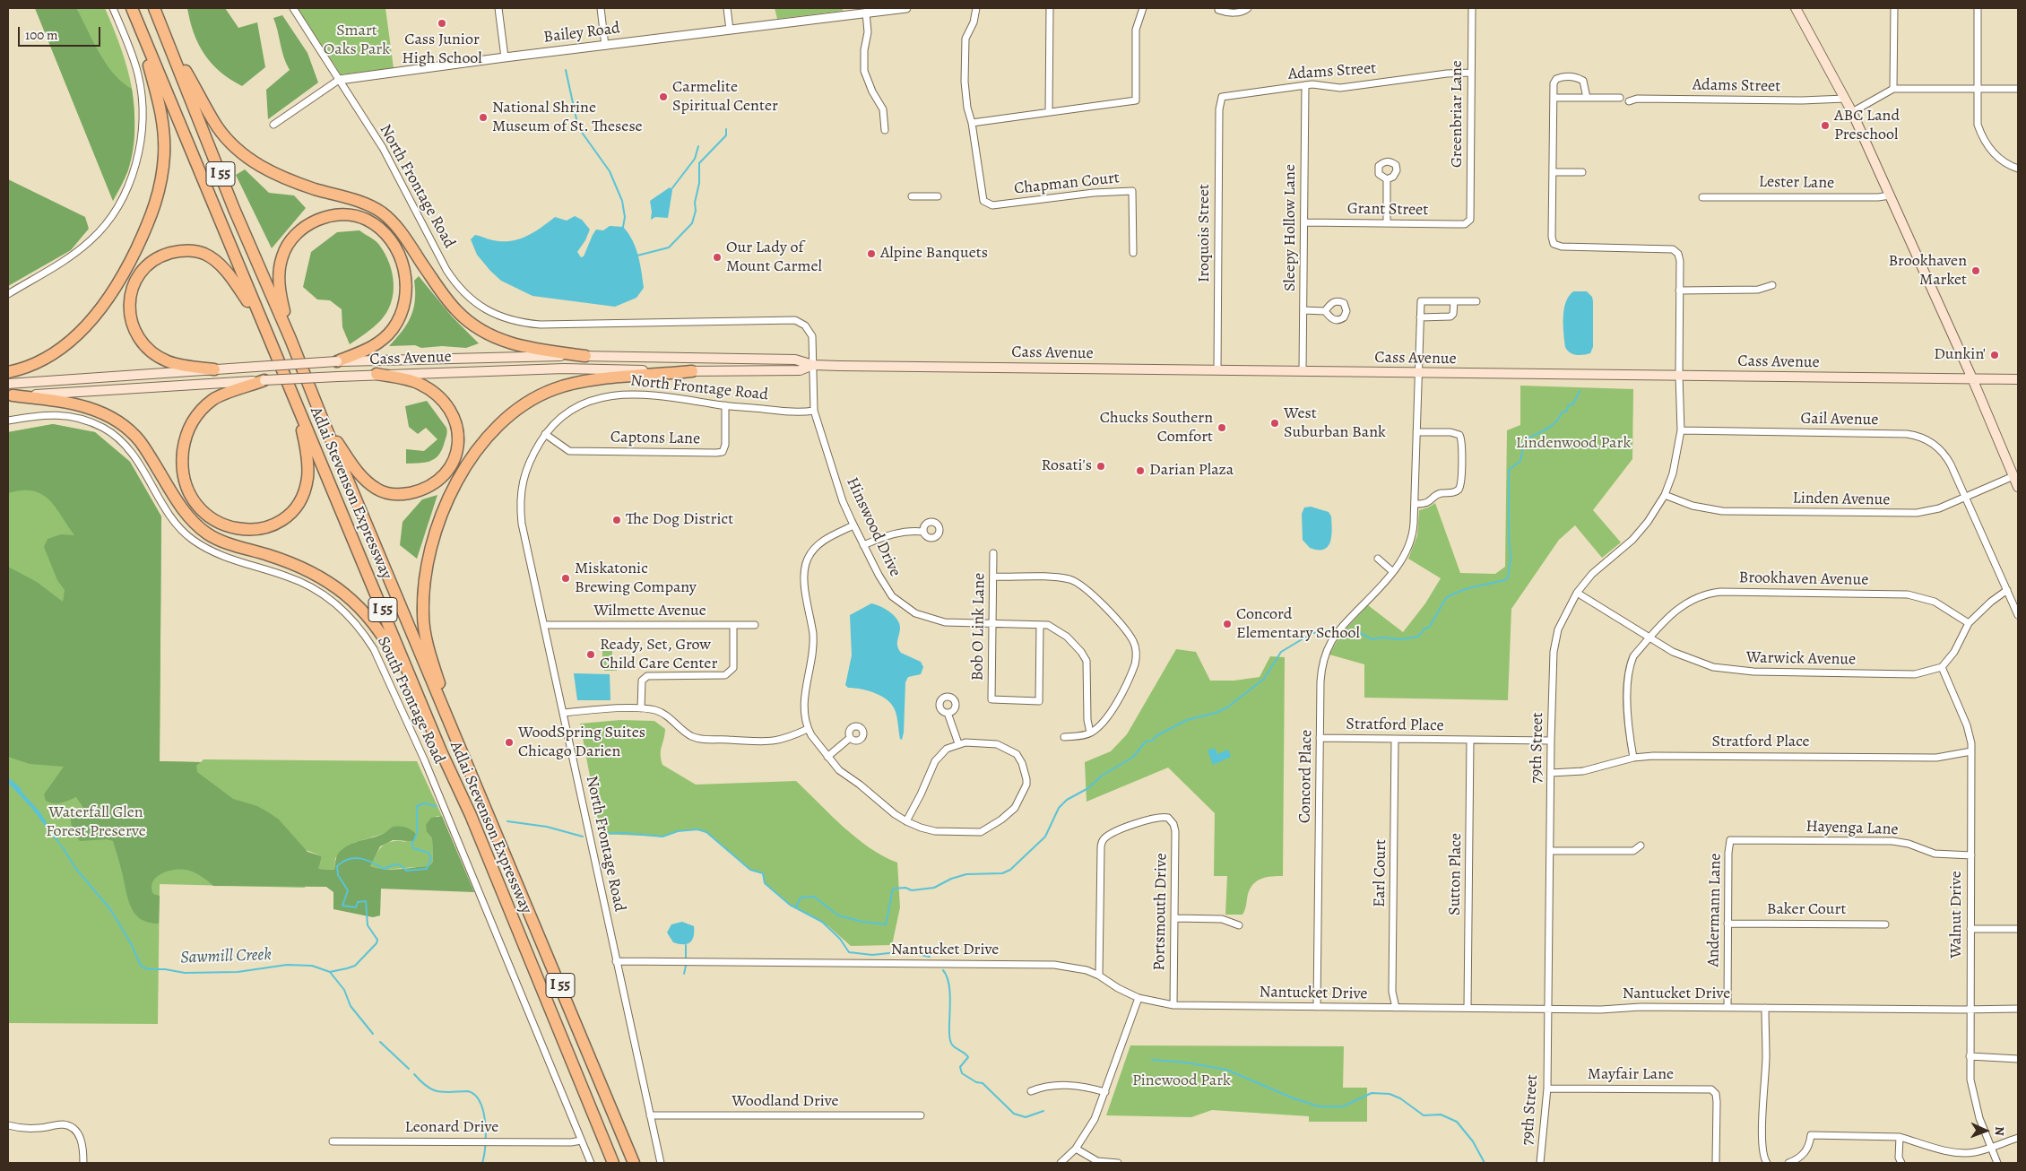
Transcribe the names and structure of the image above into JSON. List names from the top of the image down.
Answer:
{
  "streets": {
    "highway": ["I 55", "Adlai Stevenson Expressway"],
    "main road": ["Cass Avenue"],
    "street": [
      "Bailey Road",
      "Adams Street",
      "Greenbriar Lane",
      "Lester Lane",
      "Chapman Court",
      "North Frontage Road",
      "Grant Street",
      "Sleepy Hollow Lane",
      "Iroquois Street",
      "Gail Avenue",
      "Captons Lane",
      "Linden Avenue",
      "Hinswood Drive",
      "Brookhaven Avenue",
      "Wilmette Avenue",
      "Bob O Link Lane",
      "Warwick Avenue",
      "South Frontage Road",
      "Stratford Place",
      "79th Street",
      "Concord Place",
      "Hayenga Lane",
      "Earl Court",
      "Sutton Place",
      "Andermann Lane",
      "Baker Court",
      "Portsmouth Drive",
      "Walnut Drive",
      "Nantucket Drive",
      "Mayfair Lane",
      "Woodland Drive",
      "Leonard Drive"
    ]
  },
  "crossings": [
    ["Bailey Road", "North Frontage Road"],
    ["Adams Street", "Greenbriar Lane"],
    ["Adams Street", "Sleepy Hollow Lane"],
    ["Adams Street", "Iroquois Street"],
    ["Greenbriar Lane", "Grant Street"],
    ["North Frontage Road", "Cass Avenue"],
    ["North Frontage Road", "Captons Lane"],
    ["North Frontage Road", "Hinswood Drive"],
    ["North Frontage Road", "Wilmette Avenue"],
    ["North Frontage Road", "Nantucket Drive"],
    ["North Frontage Road", "Woodland Drive"],
    ["Grant Street", "Sleepy Hollow Lane"],
    ["Sleepy Hollow Lane", "Cass Avenue"],
    ["Iroquois Street", "Cass Avenue"],
    ["Cass Avenue", "79th Street"],
    ["Cass Avenue", "Concord Place"],
    ["Gail Avenue", "Linden Avenue"],
    ["Gail Avenue", "79th Street"],
    ["Linden Avenue", "79th Street"],
    ["Hinswood Drive", "Bob O Link Lane"],
    ["Brookhaven Avenue", "Warwick Avenue"],
    ["Brookhaven Avenue", "Stratford Place"],
    ["Warwick Avenue", "79th Street"],
    ["Warwick Avenue", "Walnut Drive"],
    ["South Frontage Road", "Leonard Drive"],
    ["Stratford Place", "79th Street"],
    ["Stratford Place", "Concord Place"],
    ["Stratford Place", "Earl Court"],
    ["Stratford Place", "Sutton Place"],
    ["Stratford Place", "Walnut Drive"],
    ["79th Street", "Nantucket Drive"],
    ["79th Street", "Mayfair Lane"],
    ["Concord Place", "Nantucket Drive"],
    ["Hayenga Lane", "Andermann Lane"],
    ["Hayenga Lane", "Walnut Drive"],
    ["Earl Court", "Nantucket Drive"],
    ["Sutton Place", "Nantucket Drive"],
    ["Andermann Lane", "Baker Court"],
    ["Andermann Lane", "Nantucket Drive"],
    ["Portsmouth Drive", "Nantucket Drive"],
    ["Walnut Drive", "Nantucket Drive"]
  ],
  "water": ["Sawmill Creek"],
  "parks": [
    "Smart Oaks Park",
    "Lindenwood Park",
    "Waterfall Glen Forest Preserve",
    "Pinewood Park"
  ],
  "places": [
    "Cass Junior High School",
    "Carmelite Spiritual Center",
    "National Shrine Museum of St. Thesese",
    "ABC Land Preschool",
    "Alpine Banquets",
    "Our Lady of Mount Carmel",
    "Brookhaven Market",
    "Dunkin'",
    "West Suburban Bank",
    "Chucks Southern Comfort",
    "Rosati's",
    "Darian Plaza",
    "The Dog District",
    "Miskatonic Brewing Company",
    "Concord Elementary School",
    "Ready, Set, Grow Child Care Center",
    "WoodSpring Suites Chicago Darien"
  ],
  "scale_bar": "100 m",
  "north": "right"
}
